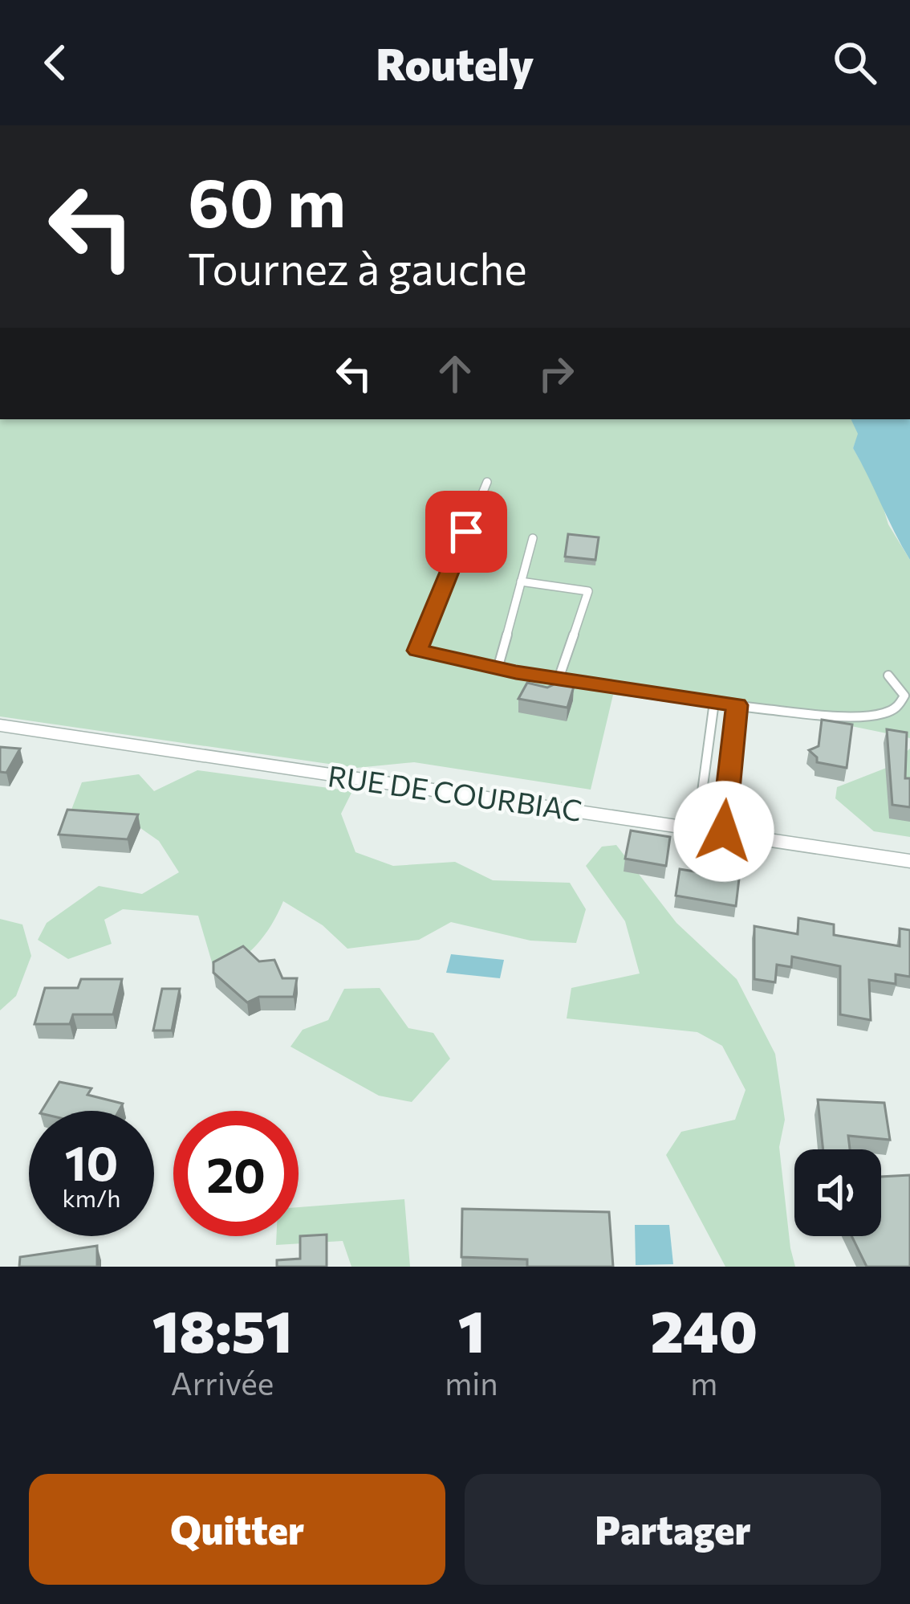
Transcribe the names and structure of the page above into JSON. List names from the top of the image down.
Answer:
{
  "streets": {
    "street": ["RUE DE COURBIAC"]
  },
  "page": {
    "header": "Routely",
    "turn": ["60 m", "Tournez à gauche"],
    "speed": "10 km/h",
    "limit": "20",
    "eta": [
      "18:51",
      "Arrivée",
      "1",
      "min",
      "240",
      "m"
    ],
    "buttons": ["Quitter", "Partager"]
  }
}
